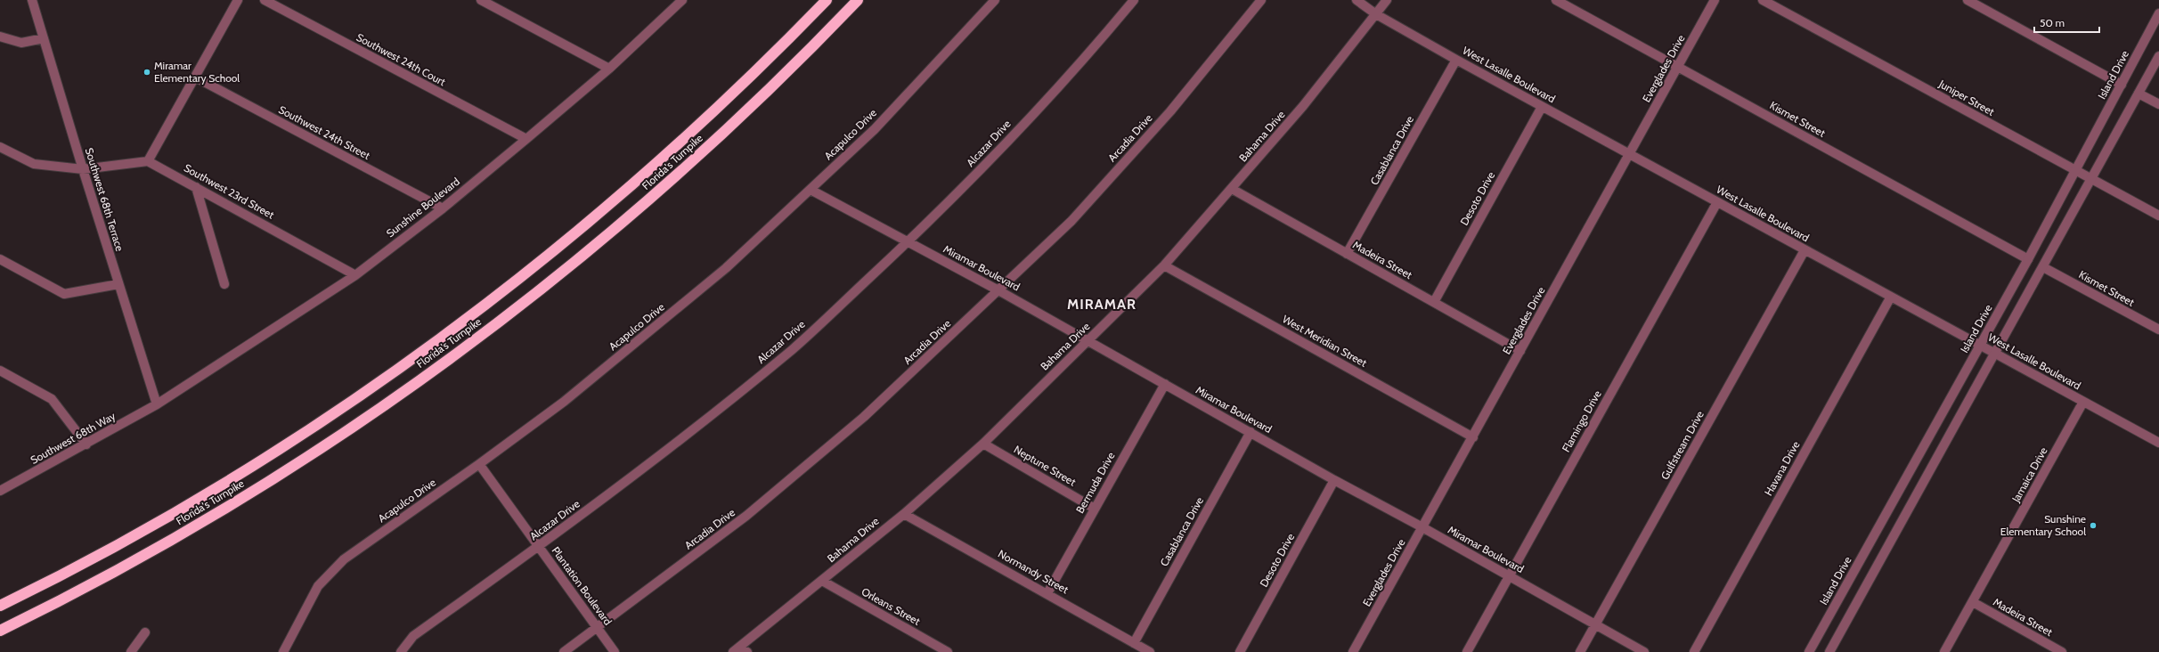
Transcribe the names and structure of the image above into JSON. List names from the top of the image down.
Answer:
{
  "streets": {
    "highway": ["Florida's Turnpike"],
    "street": [
      "Southwest 24th Court",
      "Everglades Drive",
      "West Lasalle Boulevard",
      "Island Drive",
      "Juniper Street",
      "Kismet Street",
      "Southwest 24th Street",
      "Acapulco Drive",
      "Bahama Drive",
      "Arcadia Drive",
      "Alcazar Drive",
      "Casablanca Drive",
      "Southwest 23rd Street",
      "Desoto Drive",
      "Southwest 68th Terrace",
      "Sunshine Boulevard",
      "Madeira Street",
      "Miramar Boulevard",
      "West Meridian Street",
      "Flamingo Drive",
      "Southwest 68th Way",
      "Gulfstream Drive",
      "Neptune Street",
      "Havana Drive",
      "Jamaica Drive",
      "Bermuda Drive",
      "Normandy Street",
      "Plantation Boulevard",
      "Orleans Street"
    ]
  },
  "crossings": [
    ["Southwest 24th Court", "Sunshine Boulevard"],
    ["Everglades Drive", "West Lasalle Boulevard"],
    ["Everglades Drive", "Kismet Street"],
    ["Everglades Drive", "Madeira Street"],
    ["Everglades Drive", "Miramar Boulevard"],
    ["Everglades Drive", "West Meridian Street"],
    ["West Lasalle Boulevard", "Island Drive"],
    ["West Lasalle Boulevard", "Bahama Drive"],
    ["West Lasalle Boulevard", "Casablanca Drive"],
    ["West Lasalle Boulevard", "Desoto Drive"],
    ["West Lasalle Boulevard", "Flamingo Drive"],
    ["West Lasalle Boulevard", "Gulfstream Drive"],
    ["West Lasalle Boulevard", "Havana Drive"],
    ["West Lasalle Boulevard", "Jamaica Drive"],
    ["Island Drive", "Juniper Street"],
    ["Island Drive", "Kismet Street"],
    ["Southwest 24th Street", "Sunshine Boulevard"],
    ["Acapulco Drive", "Miramar Boulevard"],
    ["Acapulco Drive", "Plantation Boulevard"],
    ["Bahama Drive", "Madeira Street"],
    ["Bahama Drive", "Miramar Boulevard"],
    ["Bahama Drive", "West Meridian Street"],
    ["Bahama Drive", "Neptune Street"],
    ["Bahama Drive", "Normandy Street"],
    ["Bahama Drive", "Orleans Street"],
    ["Arcadia Drive", "Miramar Boulevard"],
    ["Arcadia Drive", "Plantation Boulevard"],
    ["Alcazar Drive", "Miramar Boulevard"],
    ["Alcazar Drive", "Plantation Boulevard"],
    ["Casablanca Drive", "Madeira Street"],
    ["Casablanca Drive", "Miramar Boulevard"],
    ["Casablanca Drive", "Normandy Street"],
    ["Southwest 23rd Street", "Sunshine Boulevard"],
    ["Desoto Drive", "Madeira Street"],
    ["Desoto Drive", "Miramar Boulevard"],
    ["Southwest 68th Terrace", "Sunshine Boulevard"],
    ["Southwest 68th Terrace", "Southwest 68th Way"],
    ["Sunshine Boulevard", "Southwest 68th Way"],
    ["Madeira Street", "Jamaica Drive"],
    ["Miramar Boulevard", "Flamingo Drive"],
    ["Miramar Boulevard", "Gulfstream Drive"],
    ["Miramar Boulevard", "Bermuda Drive"],
    ["Neptune Street", "Bermuda Drive"],
    ["Bermuda Drive", "Normandy Street"]
  ],
  "districts": ["MIRAMAR"],
  "places": ["Miramar Elementary School", "Sunshine Elementary School"],
  "scale_bar": "50 m"
}
